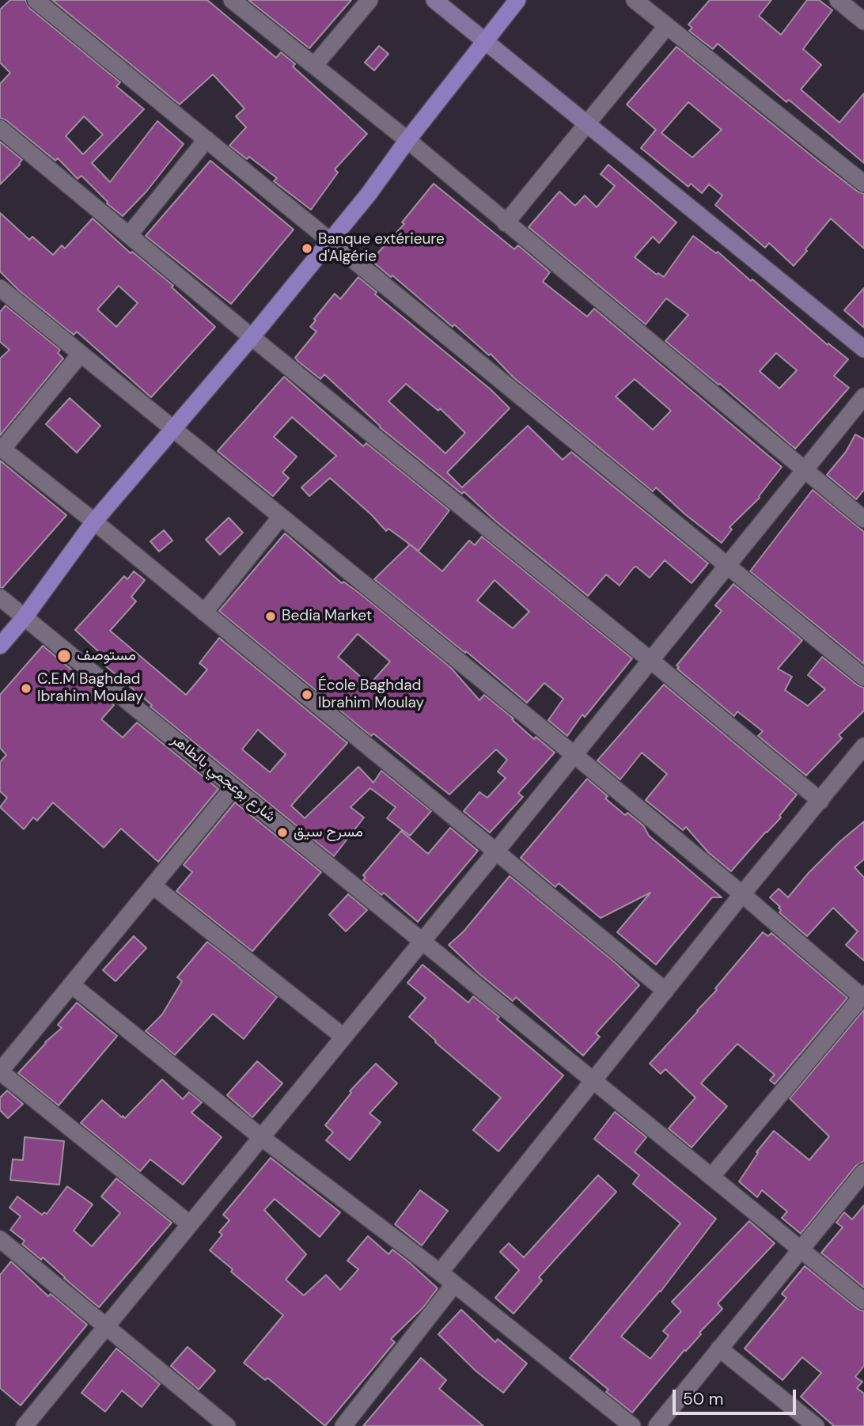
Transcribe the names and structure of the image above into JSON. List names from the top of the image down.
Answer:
{
  "streets": {
    "street": ["شارع بوعجمي بالطاهر"]
  },
  "places": [
    "Banque extérieure d'Algérie",
    "Bedia Market",
    "مستوصف",
    "C.E.M Baghdad Ibrahim Moulay",
    "École Baghdad Ibrahim Moulay",
    "مسرح سيق"
  ],
  "scale_bar": "50 m"
}
